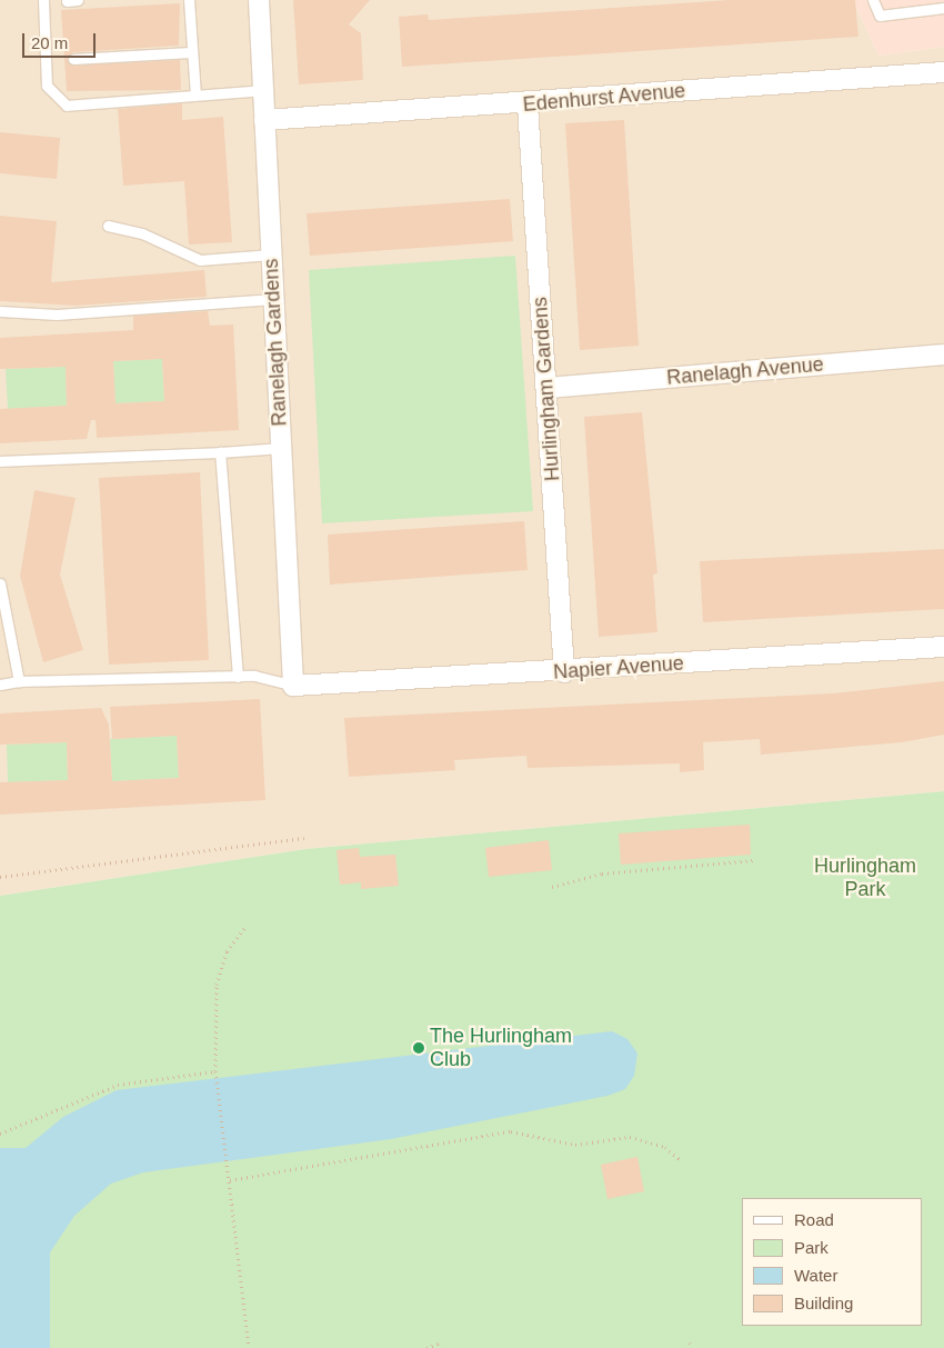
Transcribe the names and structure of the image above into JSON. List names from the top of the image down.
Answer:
{
  "streets": {
    "street": [
      "Edenhurst Avenue",
      "Ranelagh Gardens",
      "Ranelagh Avenue",
      "Hurlingham Gardens",
      "Napier Avenue"
    ]
  },
  "crossings": [
    ["Edenhurst Avenue", "Ranelagh Gardens"],
    ["Edenhurst Avenue", "Hurlingham Gardens"],
    ["Ranelagh Gardens", "Napier Avenue"],
    ["Ranelagh Avenue", "Hurlingham Gardens"],
    ["Hurlingham Gardens", "Napier Avenue"]
  ],
  "parks": ["Hurlingham Park"],
  "places": ["The Hurlingham Club"],
  "legend": [
    "Road",
    "Park",
    "Water",
    "Building"
  ],
  "scale_bar": "20 m"
}
